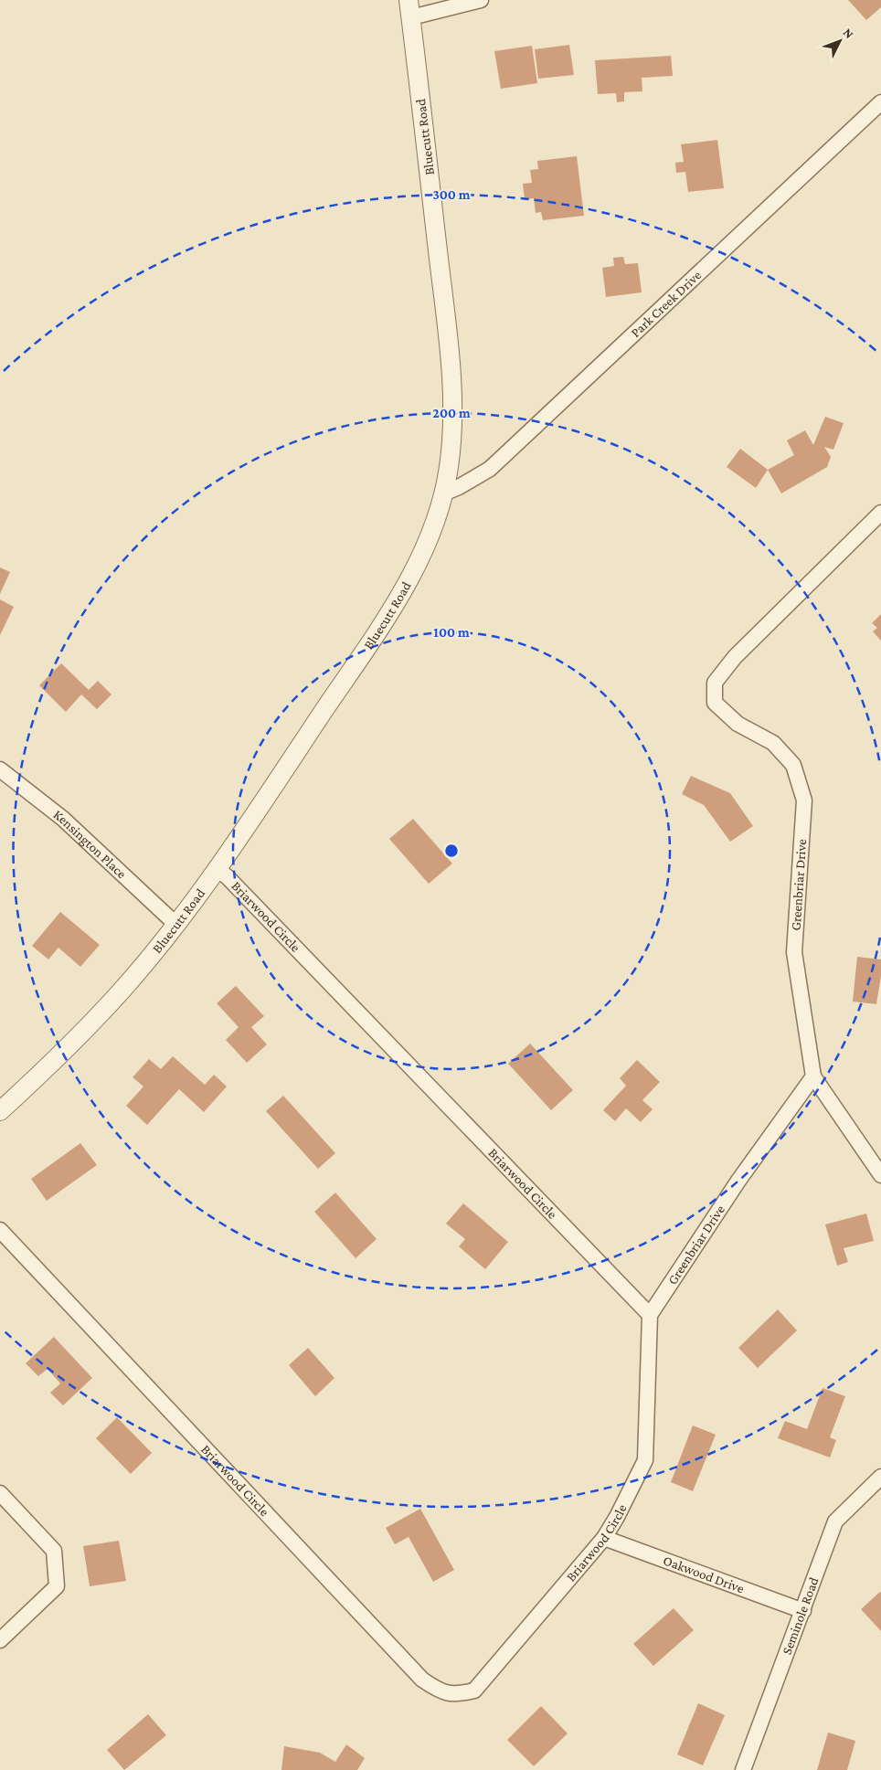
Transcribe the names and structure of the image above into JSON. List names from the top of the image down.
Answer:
{
  "streets": {
    "street": [
      "Bluecutt Road",
      "Park Creek Drive",
      "Kensington Place",
      "Greenbriar Drive",
      "Briarwood Circle",
      "Oakwood Drive",
      "Seminole Road"
    ]
  },
  "crossings": [
    ["Bluecutt Road", "Park Creek Drive"],
    ["Bluecutt Road", "Kensington Place"],
    ["Bluecutt Road", "Briarwood Circle"],
    ["Greenbriar Drive", "Briarwood Circle"],
    ["Briarwood Circle", "Oakwood Drive"],
    ["Oakwood Drive", "Seminole Road"]
  ],
  "north": "top right",
  "rings": ["300 m", "200 m", "100 m"]
}
